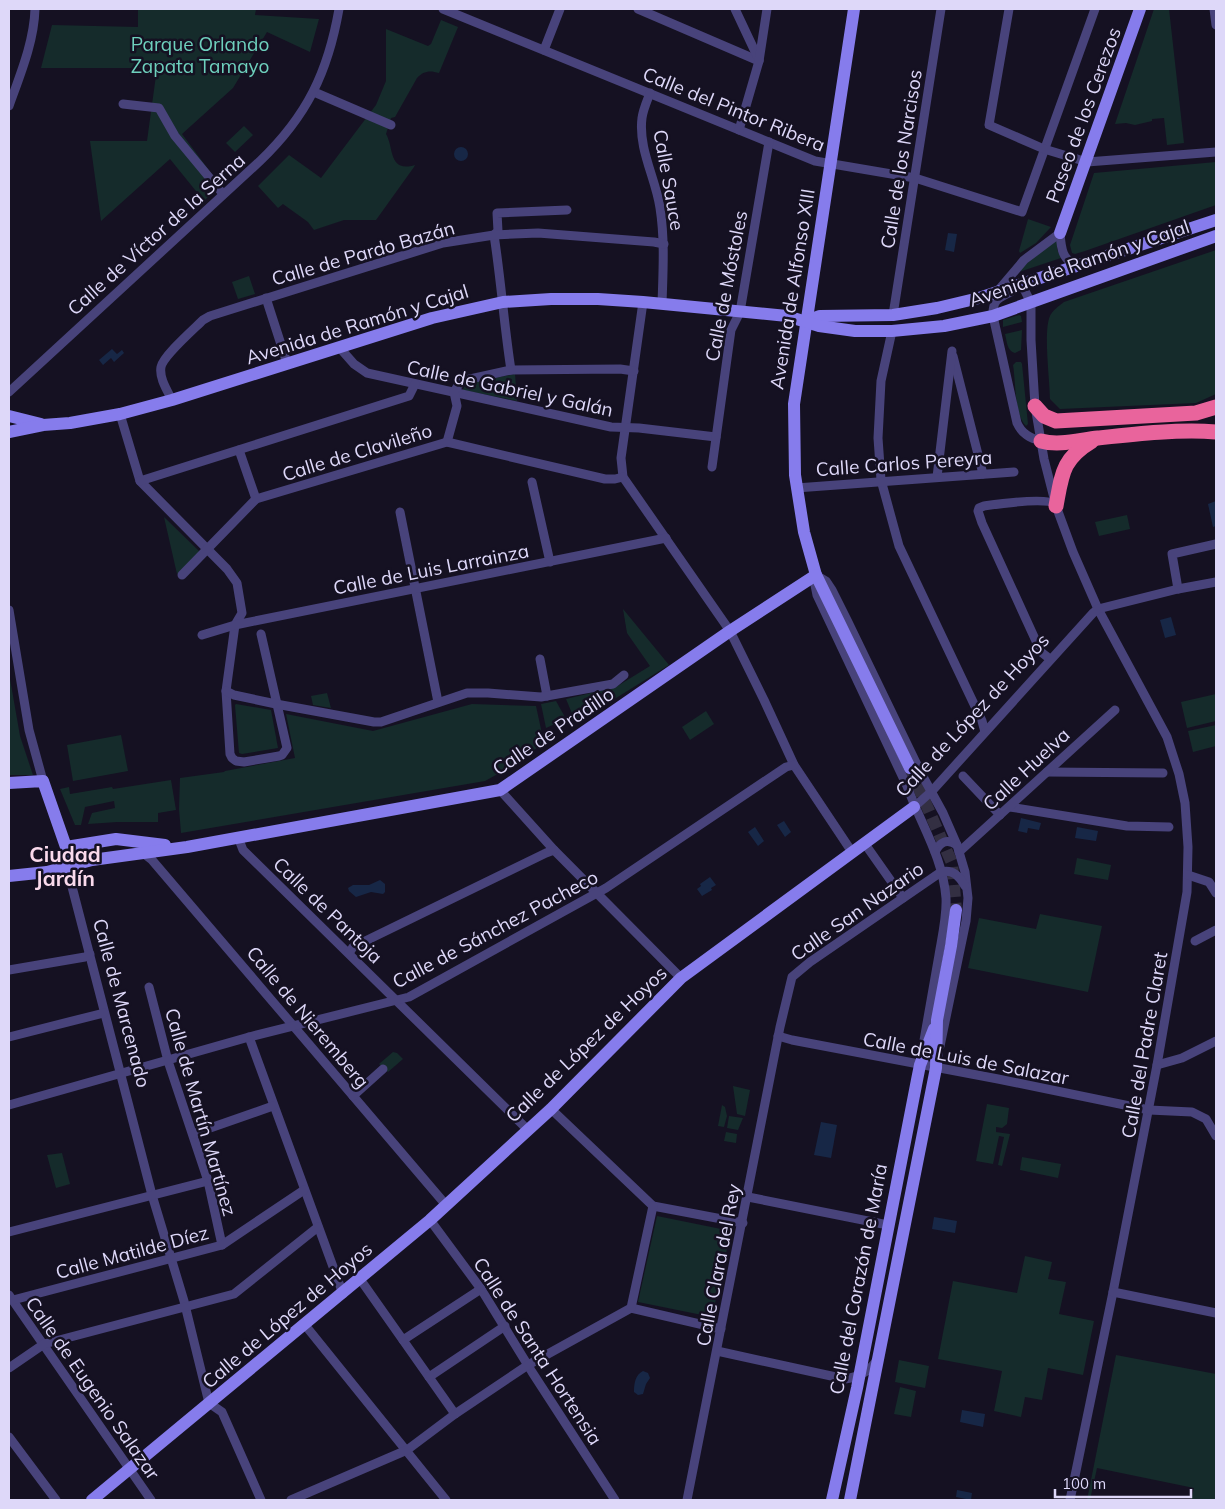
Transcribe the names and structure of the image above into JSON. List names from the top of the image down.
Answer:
{
  "streets": {
    "street": [
      "Calle del Pintor Ribera",
      "Paseo de los Cerezos",
      "Calle de los Narcisos",
      "Calle Sauce",
      "Calle de Víctor de la Serna",
      "Calle de Pardo Bazán",
      "Avenida de Ramón y Cajal",
      "Calle de Móstoles",
      "Avenida de Alfonso XIII",
      "Calle de Gabriel y Galán",
      "Calle de Clavileño",
      "Calle Carlos Pereyra",
      "Calle de Luis Larrainza",
      "Calle de López de Hoyos",
      "Calle de Pradillo",
      "Calle Huelva",
      "Calle de Pantoja",
      "Calle San Nazario",
      "Calle de Sánchez Pacheco",
      "Calle de Marcenado",
      "Calle de Nieremberg",
      "Calle del Padre Claret",
      "Calle de Luis de Salazar",
      "Calle de Martín Martínez",
      "Calle Matilde Díez",
      "Calle Clara del Rey",
      "Calle del Corazón de María",
      "Calle de Santa Hortensia",
      "Calle de Eugenio Salazar"
    ]
  },
  "crossings": [
    ["Calle del Pintor Ribera", "Calle de los Narcisos"],
    ["Calle del Pintor Ribera", "Calle Sauce"],
    ["Calle del Pintor Ribera", "Calle de Móstoles"],
    ["Calle del Pintor Ribera", "Avenida de Alfonso XIII"],
    ["Paseo de los Cerezos", "Avenida de Ramón y Cajal"],
    ["Calle de los Narcisos", "Avenida de Ramón y Cajal"],
    ["Calle Sauce", "Calle de Pardo Bazán"],
    ["Calle Sauce", "Avenida de Ramón y Cajal"],
    ["Calle de Pardo Bazán", "Avenida de Ramón y Cajal"],
    ["Avenida de Ramón y Cajal", "Calle de Móstoles"],
    ["Avenida de Ramón y Cajal", "Avenida de Alfonso XIII"],
    ["Avenida de Ramón y Cajal", "Calle de Gabriel y Galán"],
    ["Avenida de Ramón y Cajal", "Calle del Padre Claret"],
    ["Calle de Móstoles", "Calle de Gabriel y Galán"],
    ["Avenida de Alfonso XIII", "Calle Carlos Pereyra"],
    ["Avenida de Alfonso XIII", "Calle de López de Hoyos"],
    ["Avenida de Alfonso XIII", "Calle de Pradillo"],
    ["Avenida de Alfonso XIII", "Calle del Corazón de María"],
    ["Calle de López de Hoyos", "Calle de Pantoja"],
    ["Calle de López de Hoyos", "Calle de Marcenado"],
    ["Calle de López de Hoyos", "Calle de Nieremberg"],
    ["Calle de López de Hoyos", "Calle del Padre Claret"],
    ["Calle de López de Hoyos", "Calle del Corazón de María"],
    ["Calle de López de Hoyos", "Calle de Santa Hortensia"],
    ["Calle de López de Hoyos", "Calle de Eugenio Salazar"],
    ["Calle de Pradillo", "Calle de Pantoja"],
    ["Calle de Pradillo", "Calle de Marcenado"],
    ["Calle de Pradillo", "Calle de Nieremberg"],
    ["Calle Huelva", "Calle del Corazón de María"],
    ["Calle de Pantoja", "Calle de Sánchez Pacheco"],
    ["Calle San Nazario", "Calle Clara del Rey"],
    ["Calle San Nazario", "Calle del Corazón de María"],
    ["Calle de Sánchez Pacheco", "Calle de Marcenado"],
    ["Calle de Sánchez Pacheco", "Calle de Nieremberg"],
    ["Calle de Sánchez Pacheco", "Calle de Martín Martínez"],
    ["Calle de Marcenado", "Calle Matilde Díez"],
    ["Calle del Padre Claret", "Calle de Luis de Salazar"],
    ["Calle de Luis de Salazar", "Calle Clara del Rey"],
    ["Calle de Luis de Salazar", "Calle del Corazón de María"],
    ["Calle de Martín Martínez", "Calle Matilde Díez"],
    ["Calle Matilde Díez", "Calle de Eugenio Salazar"]
  ],
  "districts": ["Ciudad Jardín"],
  "parks": ["Parque Orlando Zapata Tamayo"],
  "scale_bar": "100 m"
}
